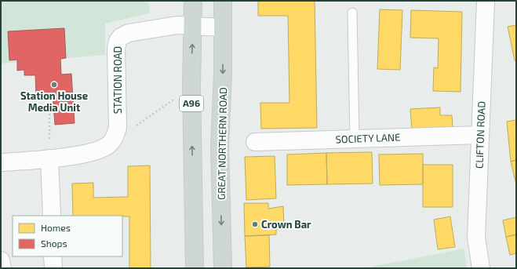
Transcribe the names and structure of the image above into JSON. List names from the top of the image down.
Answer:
{
  "streets": {
    "main road": ["A96", "GREAT NORTHERN ROAD"],
    "street": ["STATION ROAD", "CLIFTON ROAD", "SOCIETY LANE"]
  },
  "crossings": [
    ["STATION ROAD", "A96"],
    ["STATION ROAD", "GREAT NORTHERN ROAD"],
    ["CLIFTON ROAD", "SOCIETY LANE"]
  ],
  "places": ["Station House Media Unit", "Crown Bar"],
  "legend": ["Homes", "Shops"]
}
